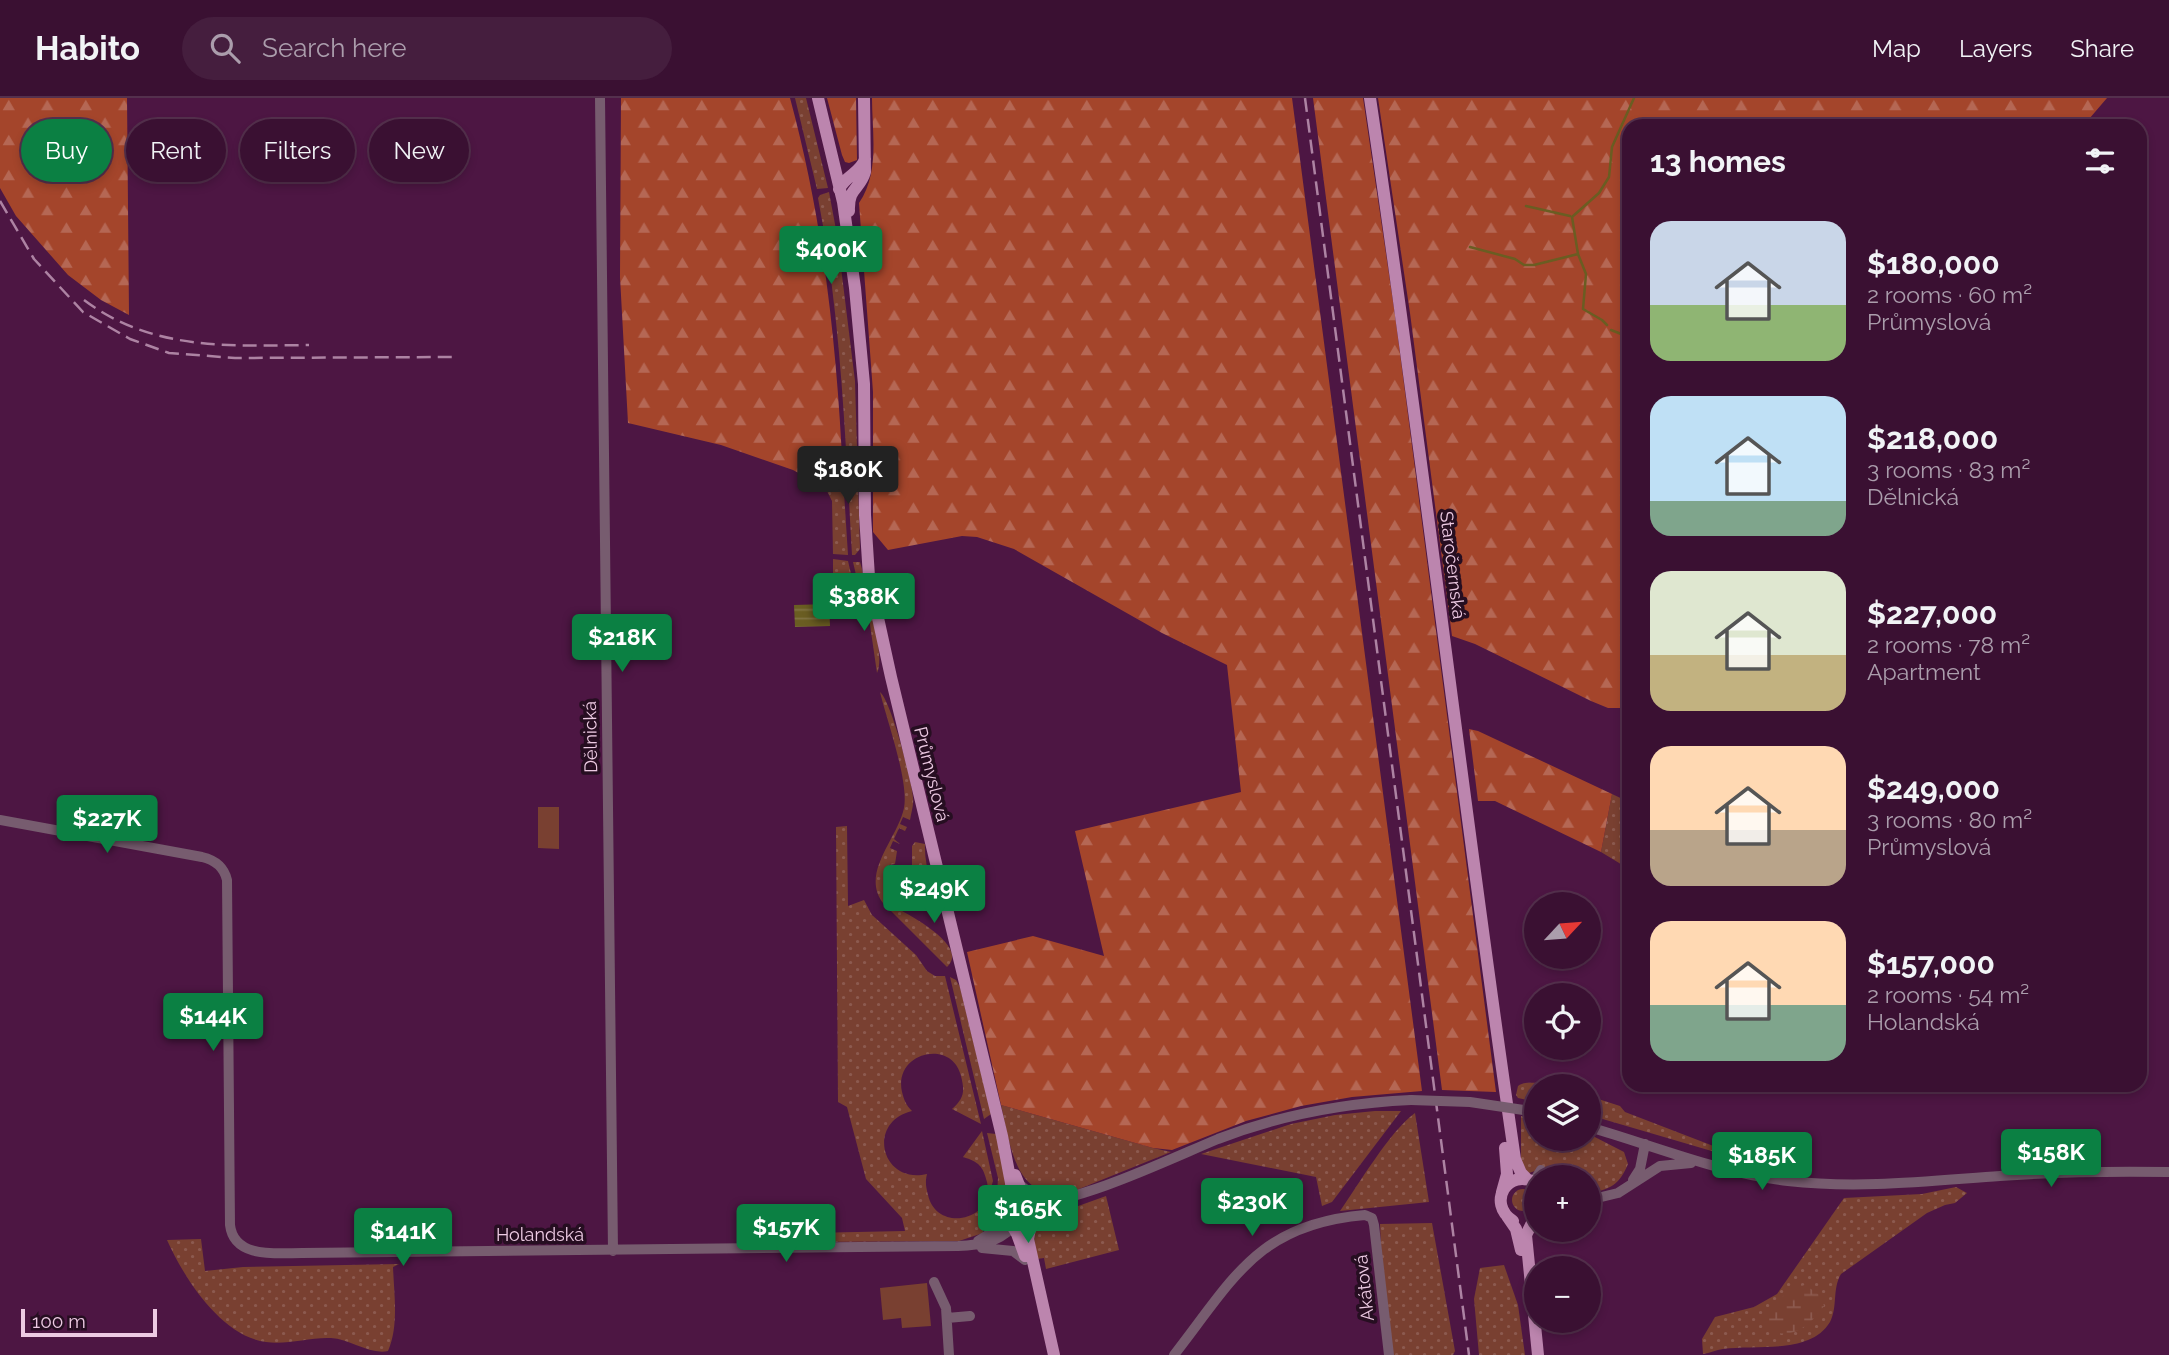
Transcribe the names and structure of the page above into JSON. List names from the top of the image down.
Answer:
{
  "streets": {
    "main road": ["Staročernská", "Průmyslová"],
    "street": ["Dělnická", "Holandská", "Akátová"]
  },
  "crossings": [
    ["Dělnická", "Holandská"],
    ["Průmyslová", "Holandská"]
  ],
  "scale_bar": "100 m",
  "north": "top right",
  "page": {
    "header": "Habito",
    "search": "Search here",
    "nav": ["Map", "Layers", "Share"],
    "chip": [
      "Buy",
      "Rent",
      "Filters",
      "New"
    ],
    "heading": "13 homes",
    "list": [
      {
        "name": "$180,000",
        "note": "2 rooms · 60 m² · Průmyslová"
      },
      {
        "name": "$218,000",
        "note": "3 rooms · 83 m² · Dělnická"
      },
      {
        "name": "$227,000",
        "note": "2 rooms · 78 m² · Apartment"
      },
      {
        "name": "$249,000",
        "note": "3 rooms · 80 m² · Průmyslová"
      },
      {
        "name": "$157,000",
        "note": "2 rooms · 54 m² · Holandská"
      }
    ],
    "price": [
      "$400K",
      "$180K",
      "$388K",
      "$218K",
      "$227K",
      "$249K",
      "$144K",
      "$158K",
      "$185K",
      "$230K",
      "$165K",
      "$157K",
      "$141K"
    ],
    "map_buttons": ["+", "−"],
    "scale": "100 m"
  }
}
